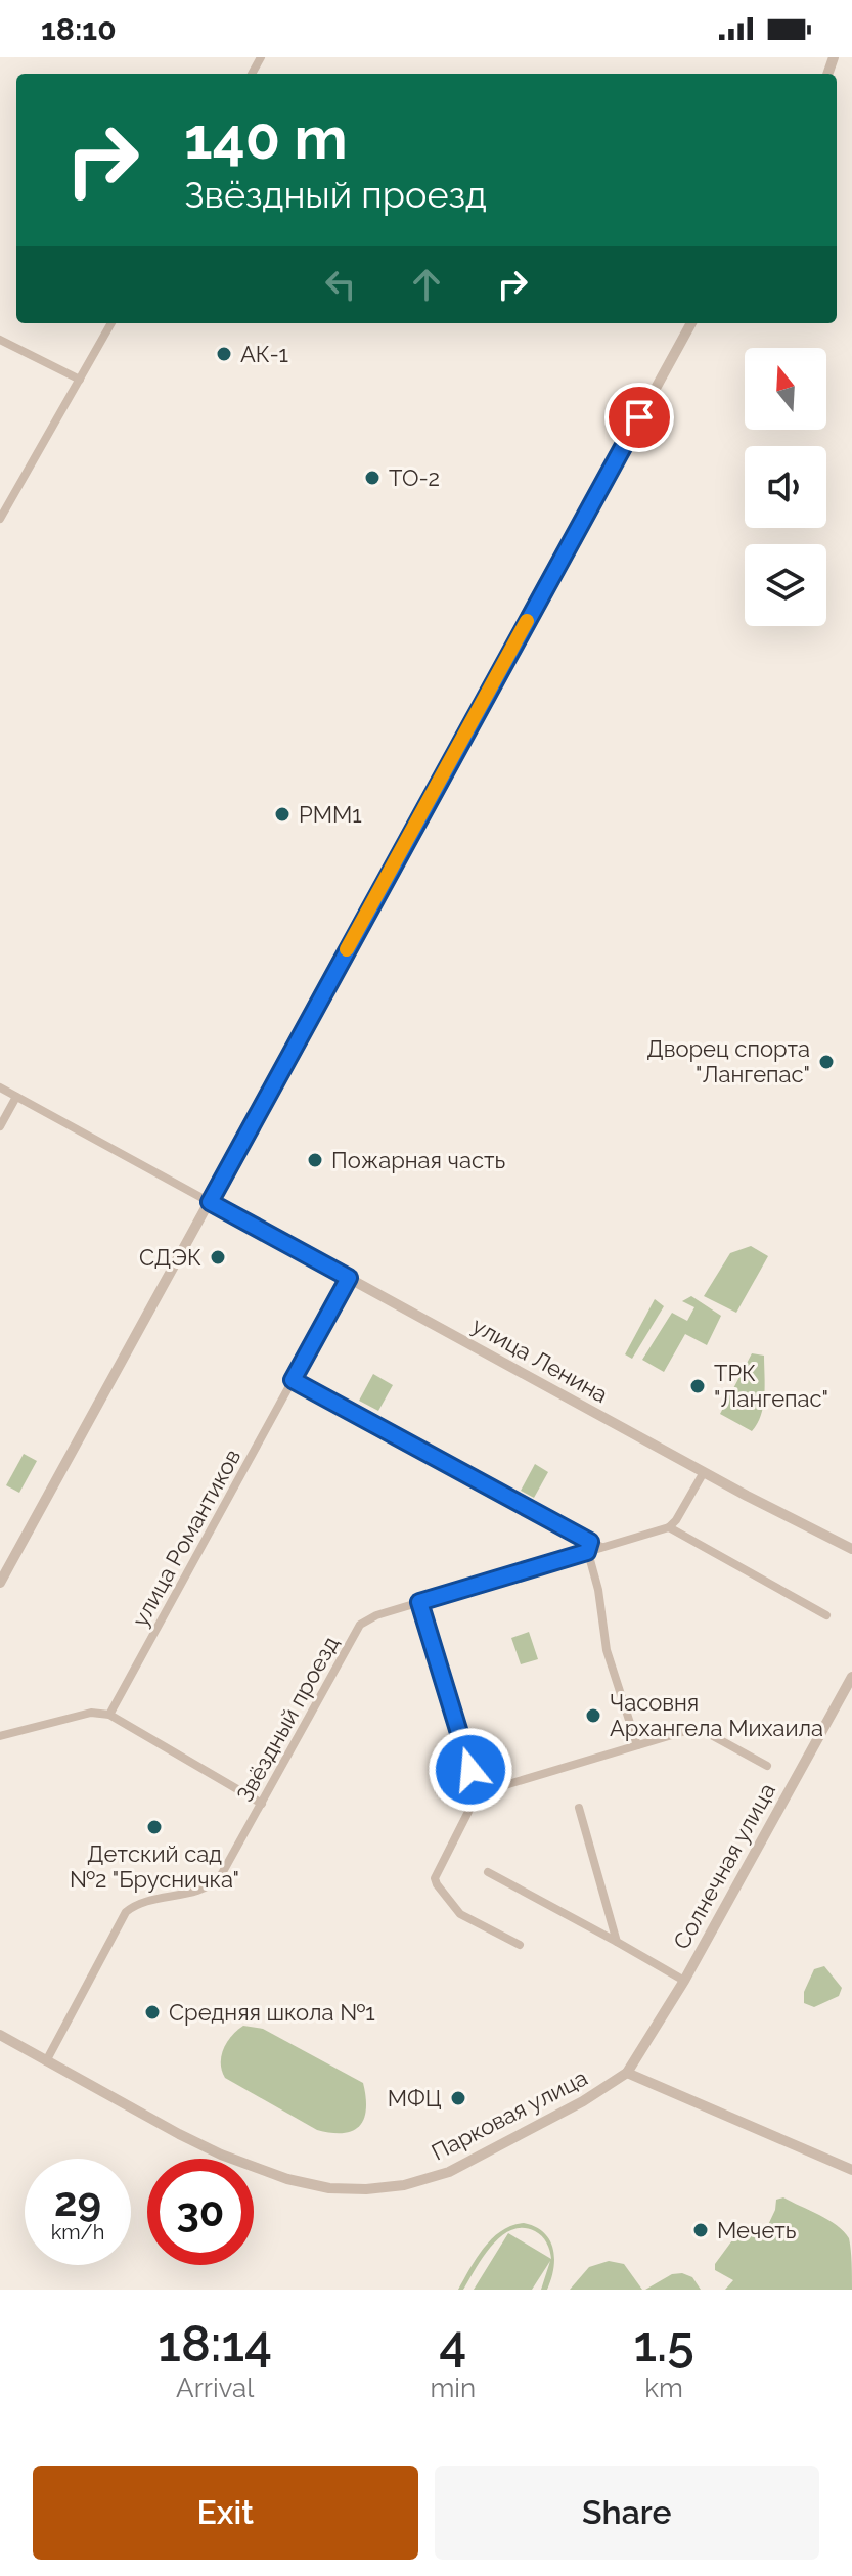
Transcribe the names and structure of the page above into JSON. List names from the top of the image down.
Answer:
{
  "streets": {
    "street": [
      "улица Ленина",
      "улица Романтиков",
      "Звёздный проезд",
      "Солнечная улица",
      "Парковая улица"
    ]
  },
  "crossings": [
    ["улица Ленина", "улица Романтиков"],
    ["Звёздный проезд", "Парковая улица"],
    ["Солнечная улица", "Парковая улица"]
  ],
  "places": [
    "АК-1",
    "ТО-2",
    "РММ1",
    "Дворец спорта \"Лангепас\"",
    "Пожарная часть",
    "СДЭК",
    "ТРК \"Лангепас\"",
    "Часовня Архангела Михаила",
    "Детский сад №2 \"Брусничка\"",
    "Средняя школа №1",
    "МФЦ",
    "Мечеть"
  ],
  "north": "top",
  "page": {
    "status": "18:10",
    "turn": ["140 m", "Звёздный проезд"],
    "speed": "29 km/h",
    "limit": "30",
    "eta": [
      "18:14",
      "Arrival",
      "4",
      "min",
      "1.5",
      "km"
    ],
    "buttons": ["Exit", "Share"]
  }
}
